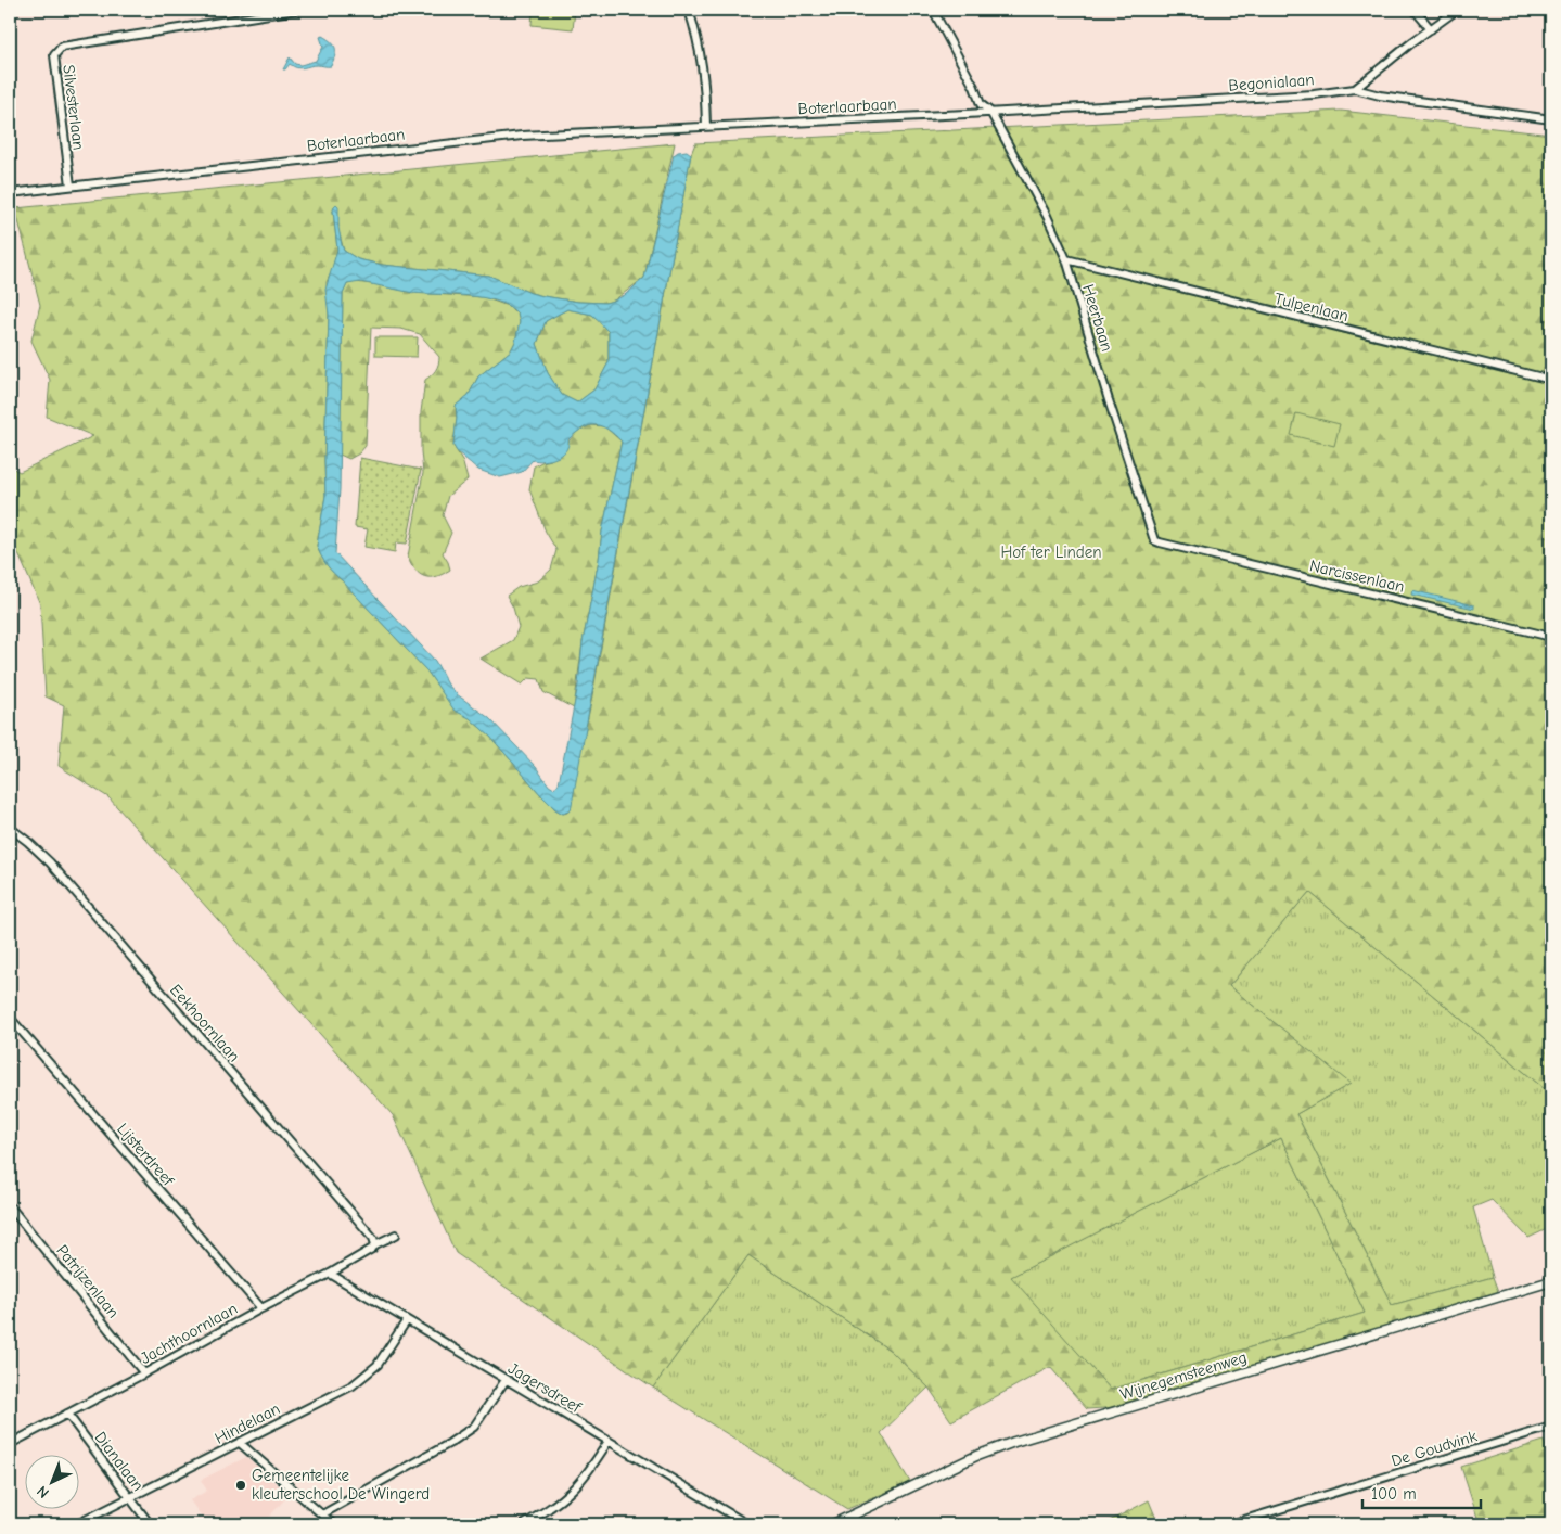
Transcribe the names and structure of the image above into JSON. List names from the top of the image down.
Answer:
{
  "streets": {
    "street": [
      "Begonialaan",
      "Boterlaarbaan",
      "Silvesterlaan",
      "Tulpenlaan",
      "Heerbaan",
      "Narcissenlaan",
      "Eekhoornlaan",
      "Lijsterdreef",
      "Patrijzenlaan",
      "Jachthoornlaan",
      "Wijnegemsteenweg",
      "Jagersdreef",
      "Hindelaan",
      "De Goudvink",
      "Dianalaan"
    ]
  },
  "crossings": [
    ["Begonialaan", "Boterlaarbaan"],
    ["Begonialaan", "Heerbaan"],
    ["Boterlaarbaan", "Silvesterlaan"],
    ["Boterlaarbaan", "Heerbaan"],
    ["Tulpenlaan", "Heerbaan"],
    ["Heerbaan", "Narcissenlaan"],
    ["Eekhoornlaan", "Jachthoornlaan"],
    ["Lijsterdreef", "Jachthoornlaan"],
    ["Patrijzenlaan", "Jachthoornlaan"],
    ["Jachthoornlaan", "Jagersdreef"],
    ["Jachthoornlaan", "Dianalaan"],
    ["Jagersdreef", "Hindelaan"],
    ["Hindelaan", "Dianalaan"]
  ],
  "parks": ["Hof ter Linden"],
  "places": ["Gemeentelijke kleuterschool De Wingerd"],
  "scale_bar": "100 m",
  "north": "bottom left"
}
